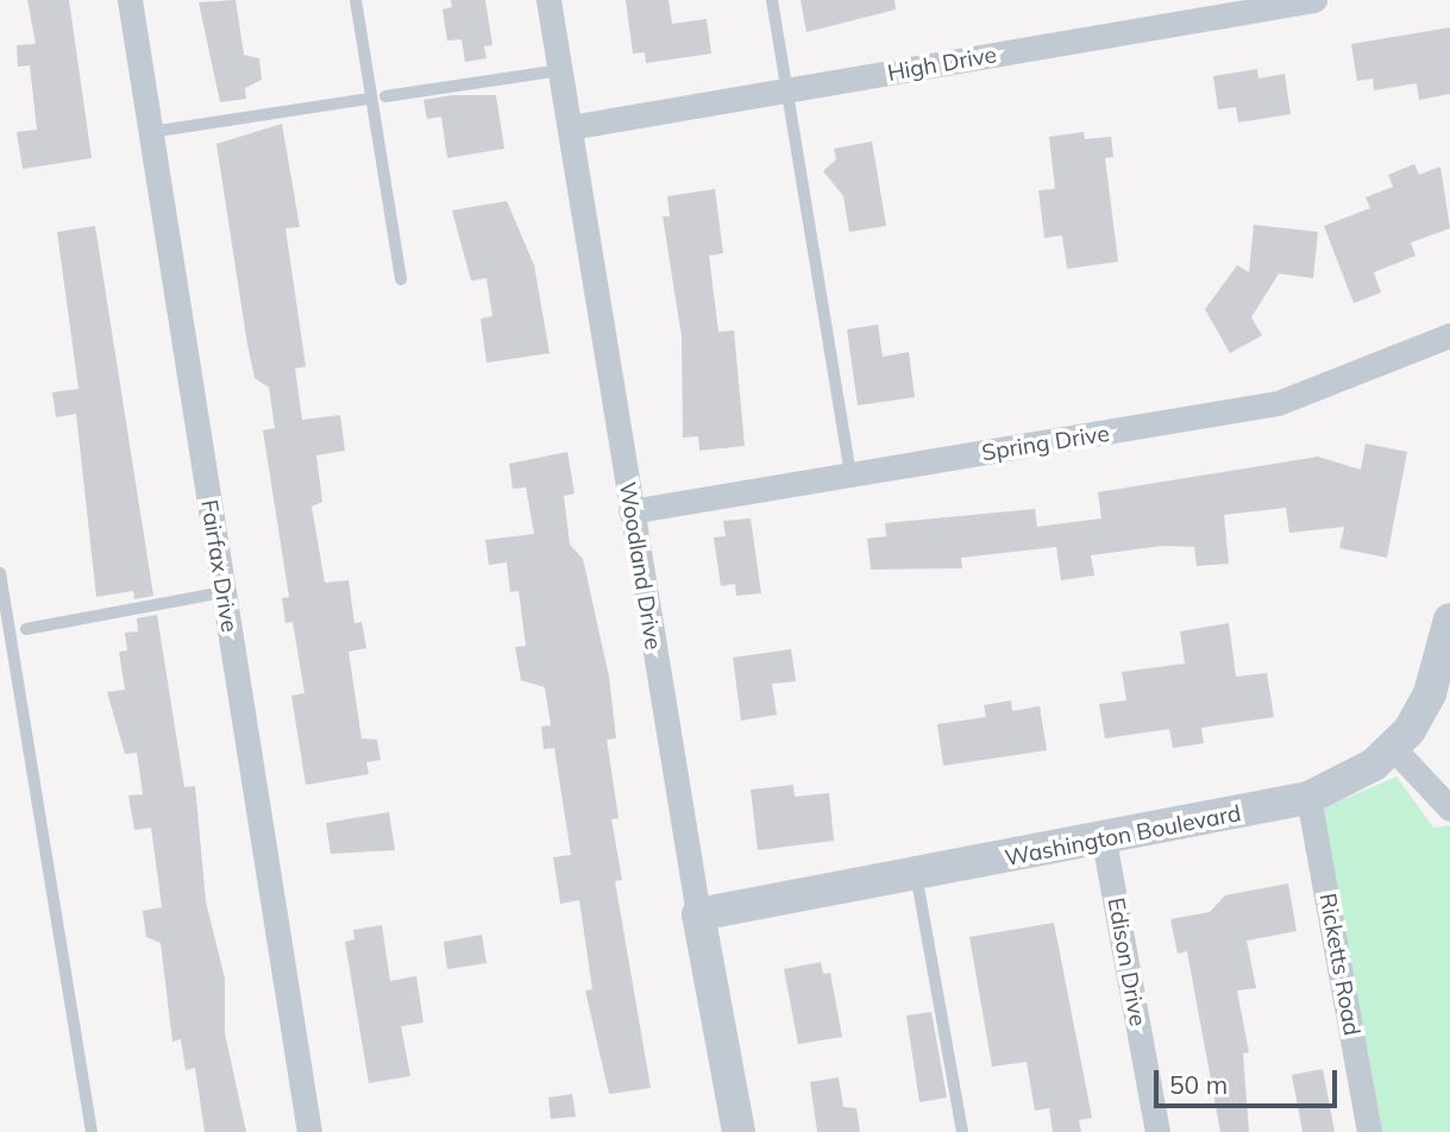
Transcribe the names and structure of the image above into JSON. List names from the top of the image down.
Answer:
{
  "streets": {
    "street": [
      "High Drive",
      "Spring Drive",
      "Fairfax Drive",
      "Woodland Drive",
      "Washington Boulevard",
      "Edison Drive",
      "Ricketts Road"
    ]
  },
  "crossings": [
    ["High Drive", "Woodland Drive"],
    ["Spring Drive", "Woodland Drive"],
    ["Woodland Drive", "Washington Boulevard"],
    ["Washington Boulevard", "Edison Drive"],
    ["Washington Boulevard", "Ricketts Road"]
  ],
  "scale_bar": "50 m"
}
